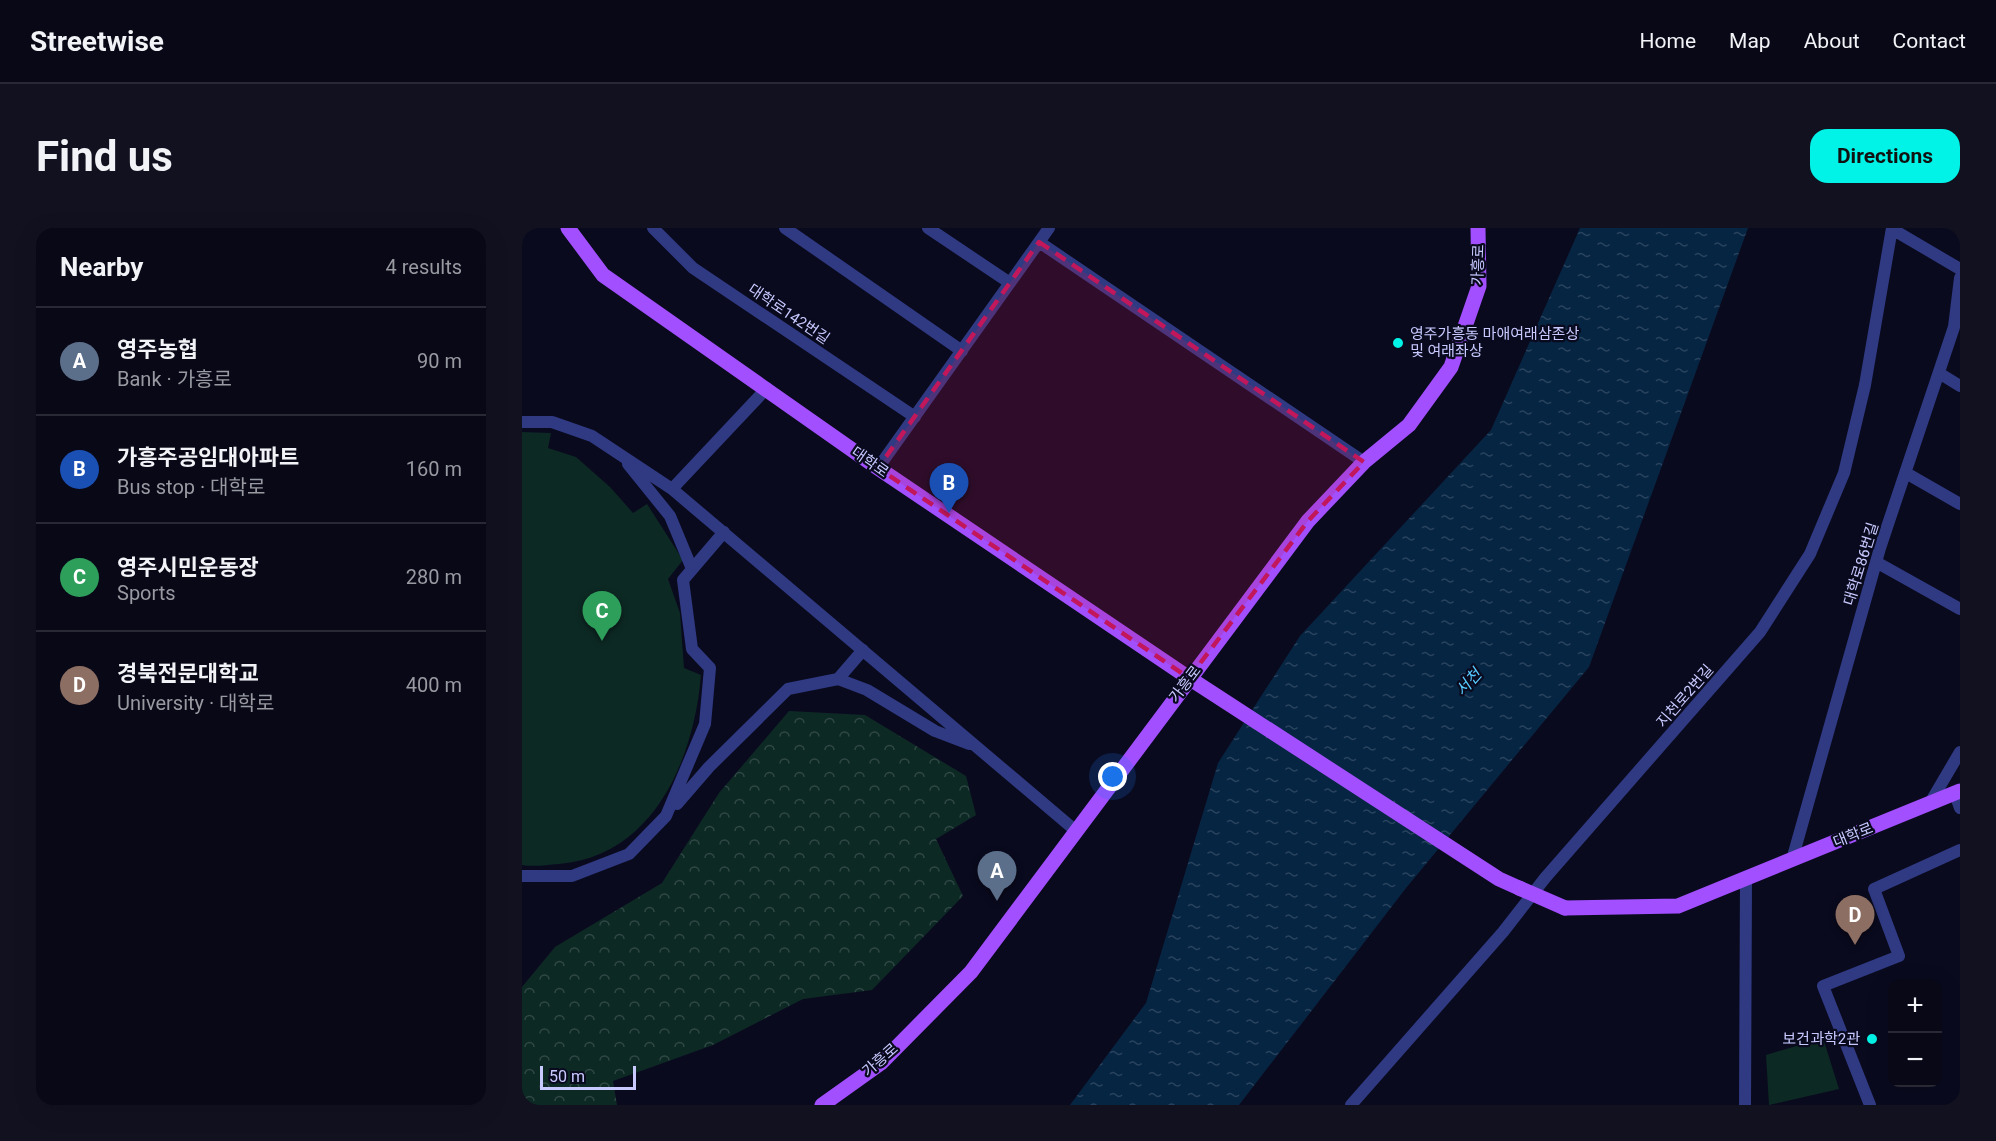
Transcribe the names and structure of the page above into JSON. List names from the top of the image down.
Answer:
{
  "streets": {
    "main road": ["가흥로", "대학로"],
    "street": ["대학로142번길", "대학로86번길", "지천로2번길"]
  },
  "crossings": [
    ["가흥로", "대학로"],
    ["대학로", "대학로86번길"]
  ],
  "water": ["서천"],
  "places": ["영주가흥동 마애여래삼존상 및 여래좌상", "보건과학2관"],
  "scale_bar": "50 m",
  "page": {
    "header": "Streetwise",
    "nav": [
      "Home",
      "Map",
      "About",
      "Contact"
    ],
    "buttons": "Directions",
    "title": "Find us",
    "heading": ["Nearby", "4 results"],
    "list": [
      {
        "mark": "A",
        "name": "영주농협",
        "note": "Bank · 가흥로",
        "value": "90 m"
      },
      {
        "mark": "B",
        "name": "가흥주공임대아파트",
        "note": "Bus stop · 대학로",
        "value": "160 m"
      },
      {
        "mark": "C",
        "name": "영주시민운동장",
        "note": "Sports",
        "value": "280 m"
      },
      {
        "mark": "D",
        "name": "경북전문대학교",
        "note": "University · 대학로",
        "value": "400 m"
      }
    ],
    "pins": [
      "B",
      "C",
      "A",
      "D"
    ],
    "map_buttons": ["+", "−"],
    "scale": "50 m"
  }
}
